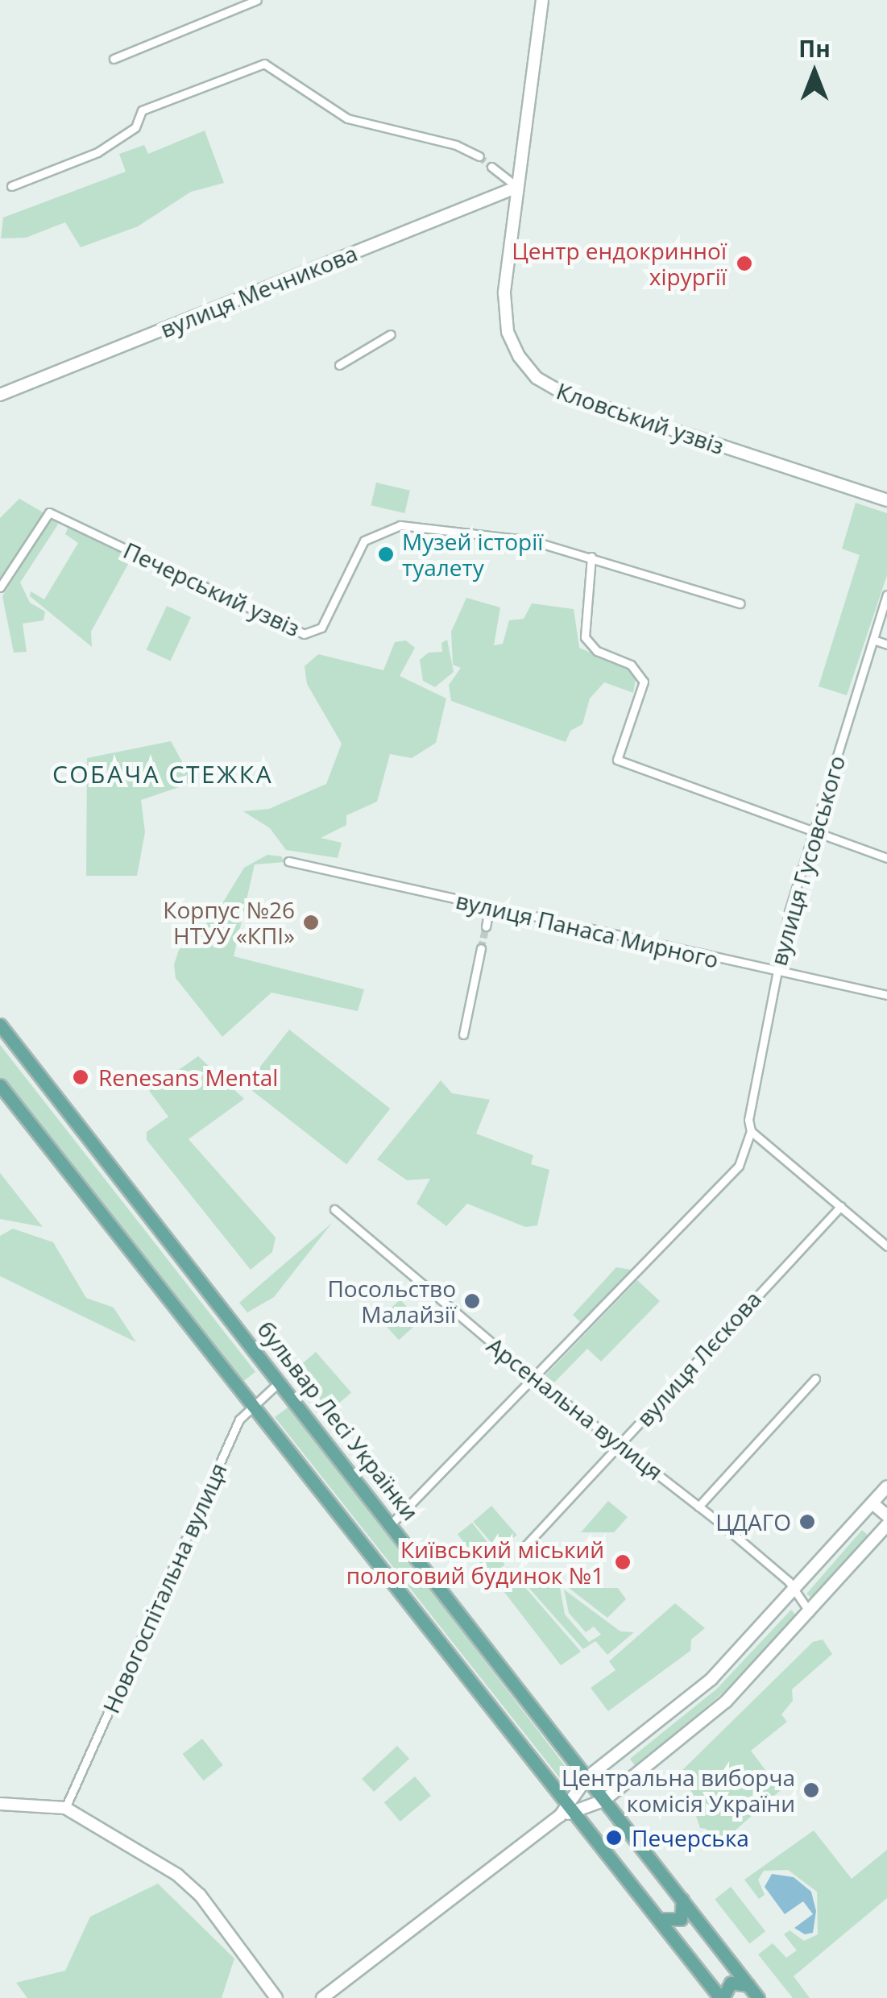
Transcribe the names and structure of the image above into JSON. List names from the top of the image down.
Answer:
{
  "streets": {
    "main road": ["вулиця Мечникова", "Кловський узвіз", "бульвар Лесі Українки"],
    "street": [
      "Печерський узвіз",
      "вулиця Гусовського",
      "вулиця Панаса Мирного",
      "вулиця Лєскова",
      "Арсенальна вулиця",
      "Новогоспітальна вулиця"
    ]
  },
  "crossings": [
    ["вулиця Мечникова", "Кловський узвіз"],
    ["вулиця Гусовського", "вулиця Панаса Мирного"],
    ["вулиця Гусовського", "Арсенальна вулиця"],
    ["вулиця Гусовського", "бульвар Лесі Українки"],
    ["вулиця Лєскова", "Арсенальна вулиця"],
    ["бульвар Лесі Українки", "Новогоспітальна вулиця"]
  ],
  "districts": ["СОБАЧА СТЕЖКА"],
  "places": [
    "Центр ендокринної хірургії",
    "Музей історії туалету",
    "Корпус №26 НТУУ «КПІ»",
    "Renesans Mental",
    "Посольство Малайзії",
    "ЦДАГО",
    "Київський міський пологовий будинок №1",
    "Центральна виборча комісія України",
    "Печерська"
  ],
  "north": "top"
}
